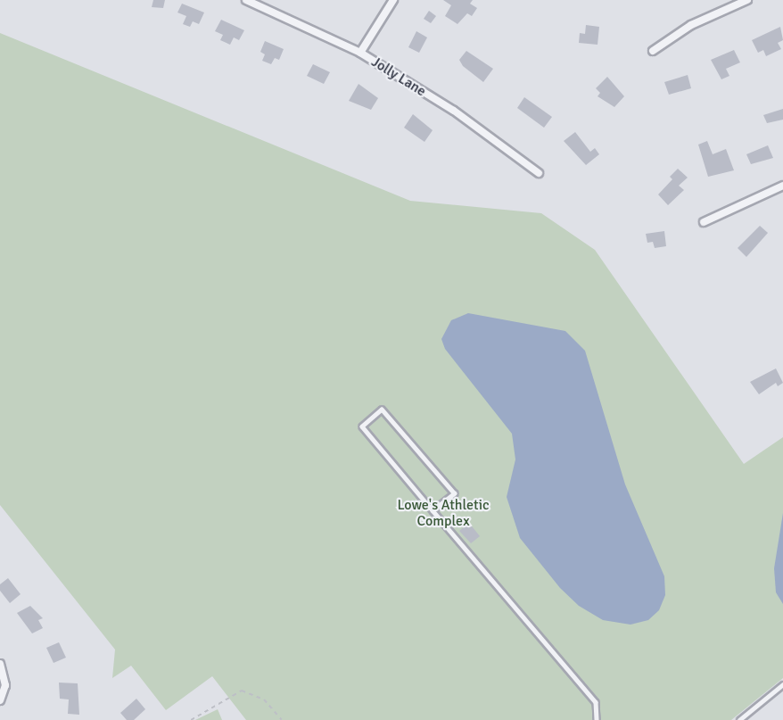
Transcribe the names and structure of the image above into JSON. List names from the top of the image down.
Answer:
{
  "streets": {
    "street": ["Jolly Lane"]
  },
  "parks": ["Lowe's Athletic Complex"]
}
